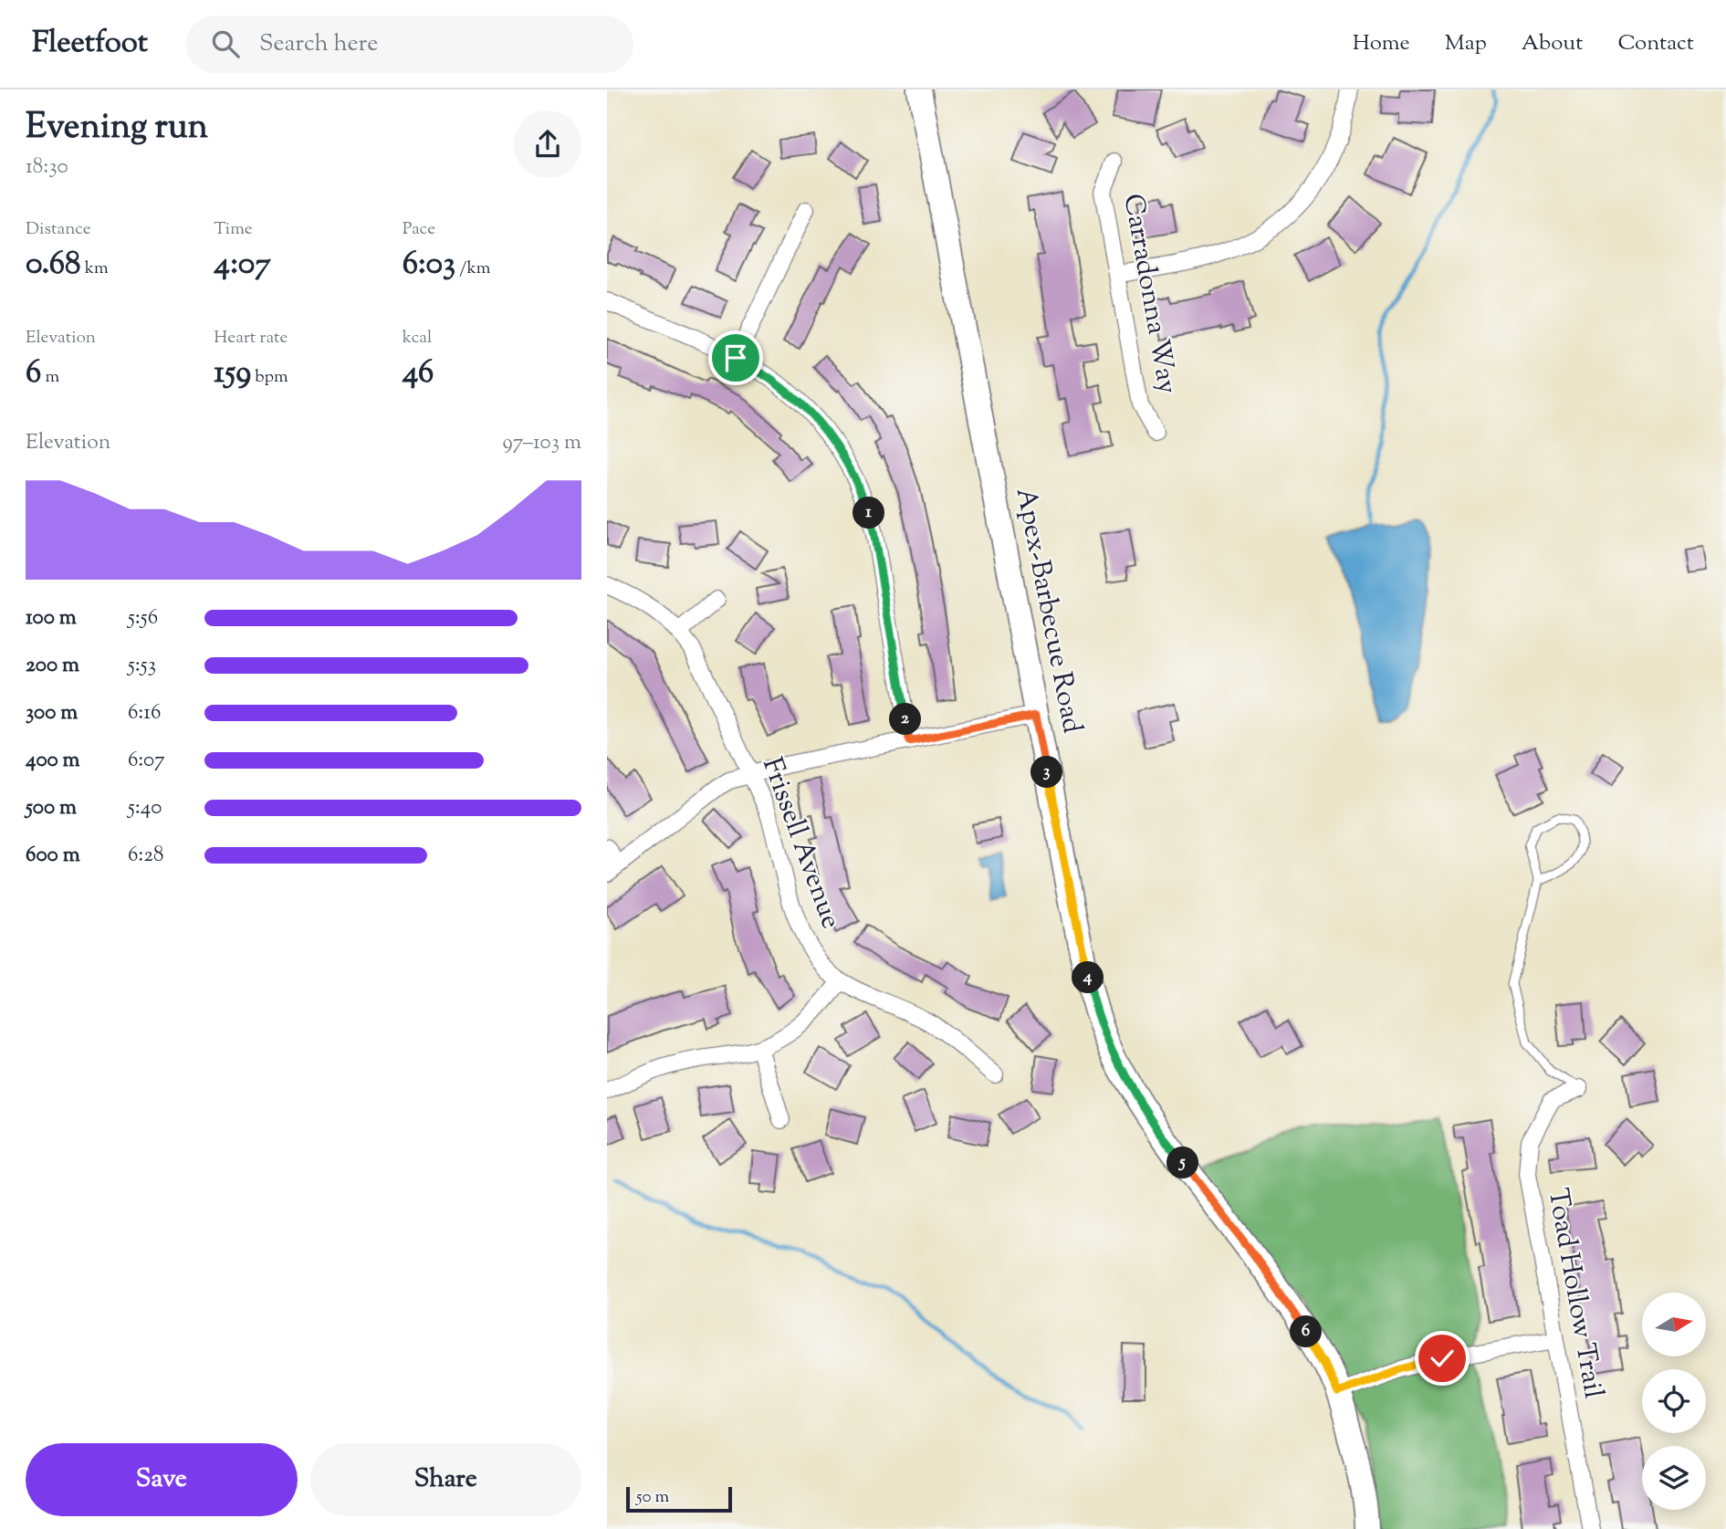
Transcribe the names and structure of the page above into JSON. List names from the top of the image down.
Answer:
{
  "streets": {
    "street": [
      "Carradonna Way",
      "Apex-Barbecue Road",
      "Frissell Avenue",
      "Toad Hollow Trail"
    ]
  },
  "scale_bar": "50 m",
  "north": "right",
  "page": {
    "header": "Fleetfoot",
    "search": "Search here",
    "nav": [
      "Home",
      "Map",
      "About",
      "Contact"
    ],
    "heading": ["Evening run", "18:30"],
    "stats": [
      ["Distance", "0.68 km"],
      ["Time", "4:07"],
      ["Pace", "6:03 /km"],
      ["Elevation", "6 m"],
      ["Heart rate", "159 bpm"],
      ["kcal", "46"]
    ],
    "chart": ["Elevation", "97–103 m"],
    "pins": [
      "1",
      "2",
      "3",
      "4",
      "5",
      "6"
    ],
    "list": [
      {
        "name": "100 m",
        "note": "5:56"
      },
      {
        "name": "200 m",
        "note": "5:53"
      },
      {
        "name": "300 m",
        "note": "6:16"
      },
      {
        "name": "400 m",
        "note": "6:07"
      },
      {
        "name": "500 m",
        "note": "5:40"
      },
      {
        "name": "600 m",
        "note": "6:28"
      }
    ],
    "buttons": ["Save", "Share"],
    "scale": "50 m"
  }
}
